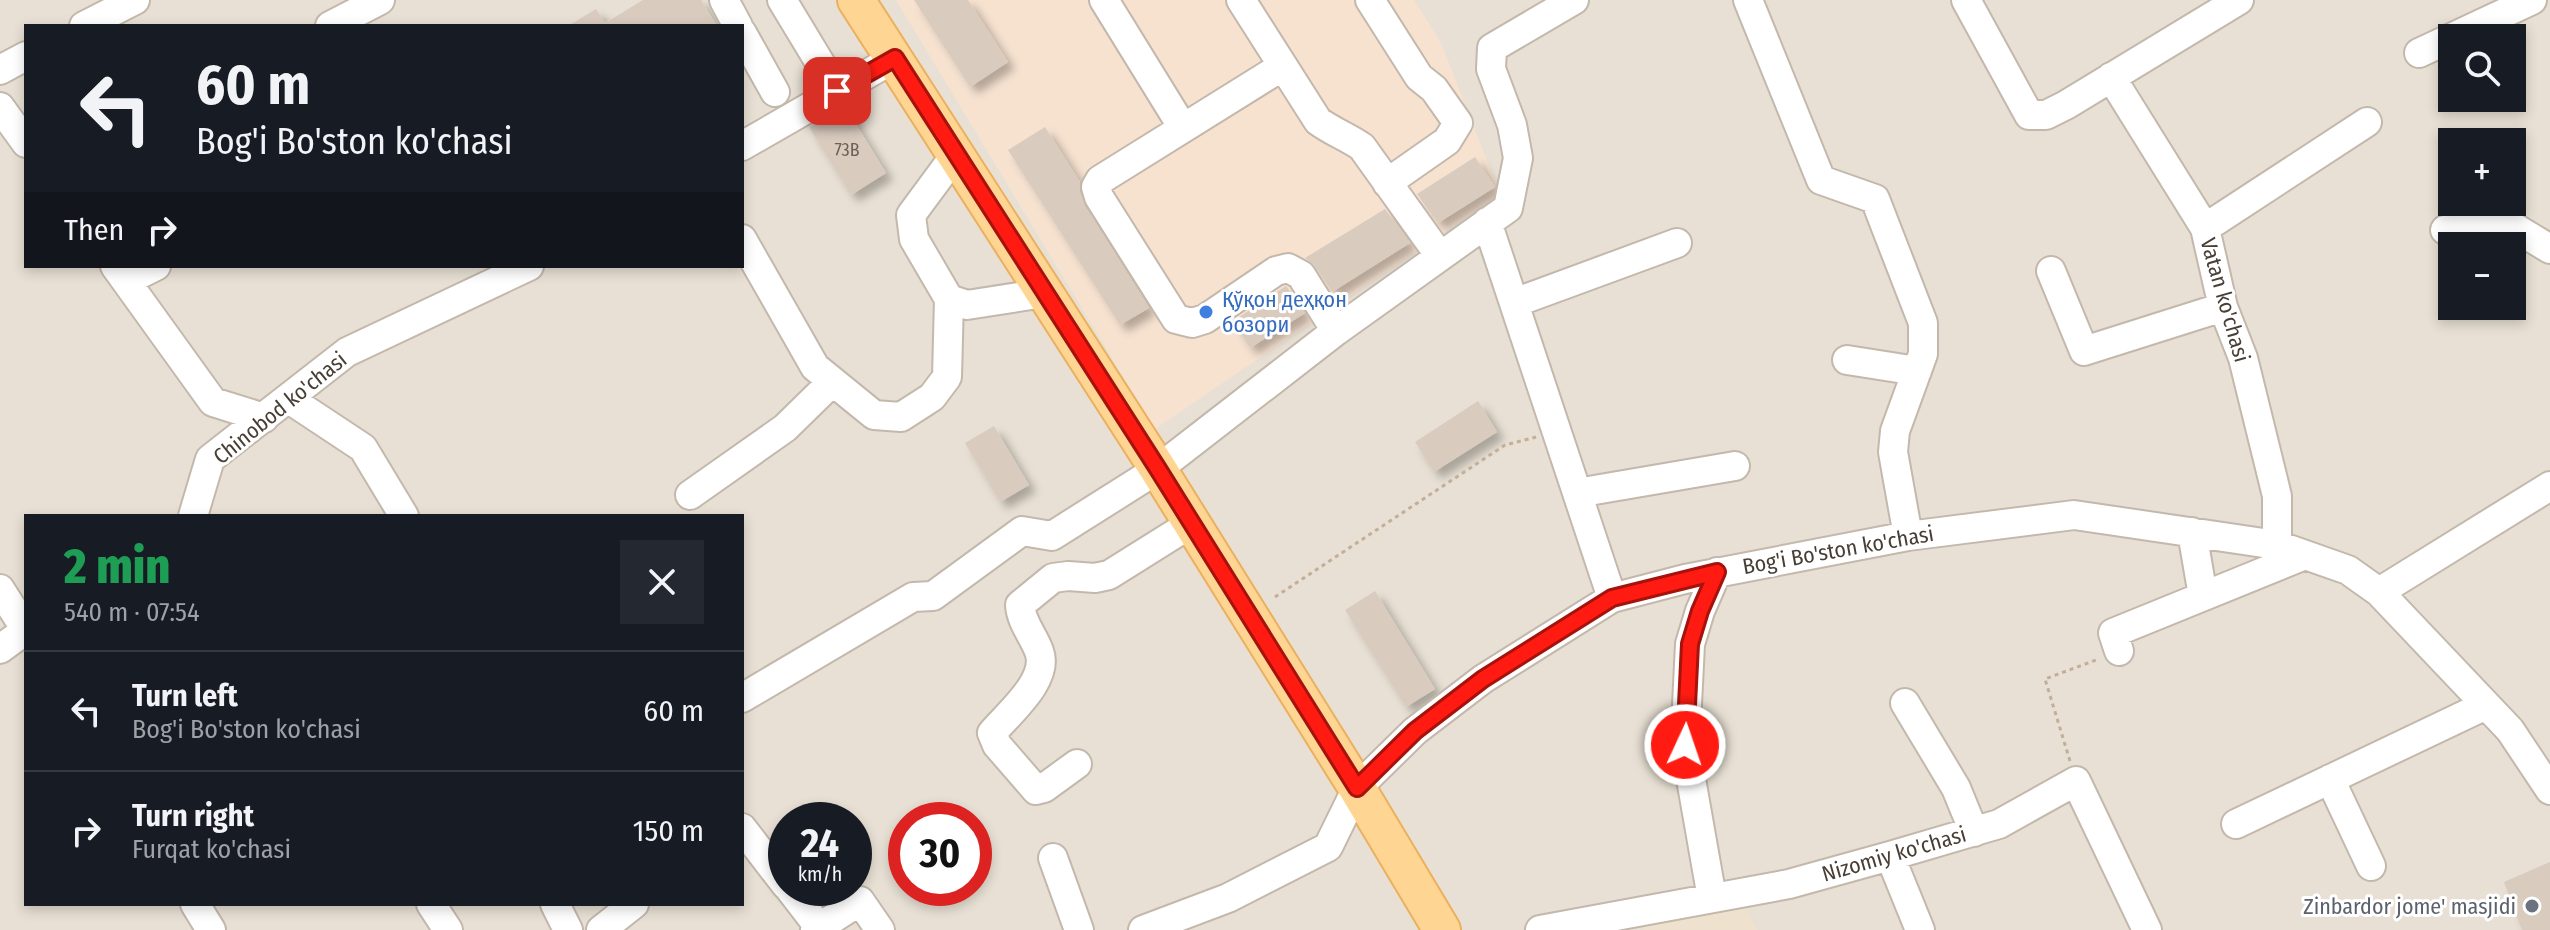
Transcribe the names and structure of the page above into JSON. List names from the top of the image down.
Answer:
{
  "streets": {
    "street": [
      "Vatan ko'chasi",
      "Chinobod ko'chasi",
      "Bog'i Bo'ston ko'chasi",
      "Nizomiy ko'chasi"
    ]
  },
  "crossings": [
    ["Vatan ko'chasi", "Bog'i Bo'ston ko'chasi"]
  ],
  "places": ["Қўқон деҳқон бозори", "Zinbardor jome' masjidi"],
  "house_numbers": ["73B"],
  "page": {
    "map_buttons": ["+", "−"],
    "turn": ["60 m", "Bog'i Bo'ston ko'chasi"],
    "then": "Then",
    "heading": ["2 min", "540 m · 07:54"],
    "list": [
      {
        "name": "Turn left",
        "note": "Bog'i Bo'ston ko'chasi",
        "value": "60 m"
      },
      {
        "name": "Turn right",
        "note": "Furqat ko'chasi",
        "value": "150 m"
      }
    ],
    "speed": "24 km/h",
    "limit": "30"
  }
}
